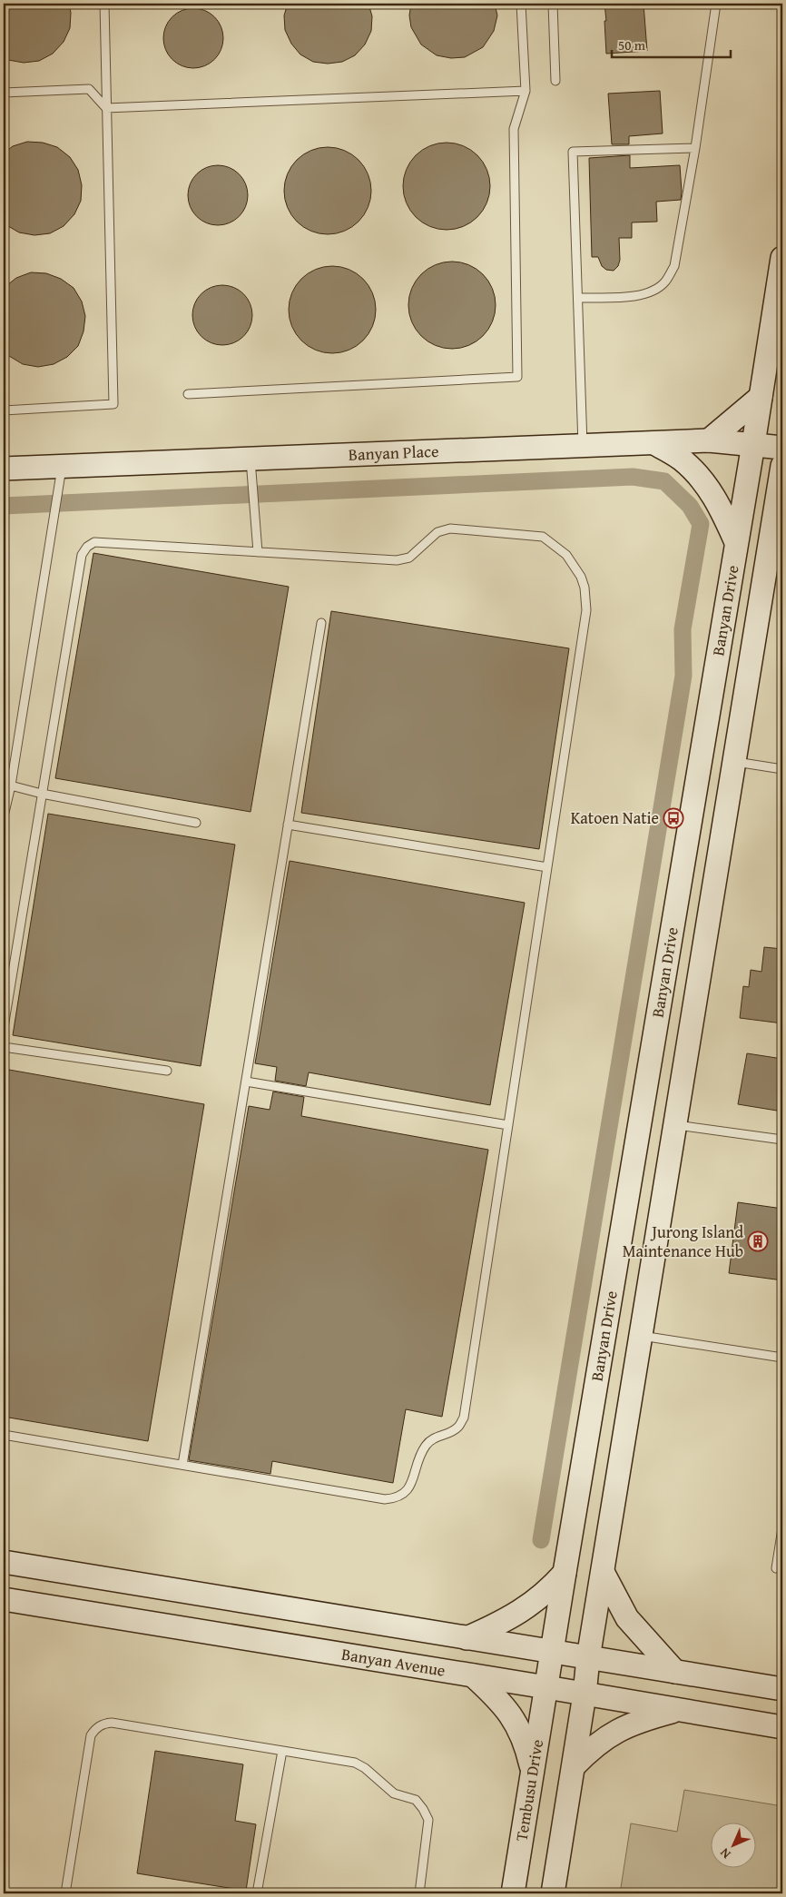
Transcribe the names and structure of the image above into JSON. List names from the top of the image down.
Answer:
{
  "streets": {
    "street": [
      "Banyan Place",
      "Banyan Drive",
      "Banyan Avenue",
      "Tembusu Drive"
    ]
  },
  "crossings": [
    ["Banyan Place", "Banyan Drive"],
    ["Banyan Drive", "Banyan Avenue"],
    ["Banyan Drive", "Tembusu Drive"],
    ["Banyan Avenue", "Tembusu Drive"]
  ],
  "places": {
    "bus stop": ["Katoen Natie"],
    "building": ["Jurong Island Maintenance Hub"]
  },
  "scale_bar": "50 m",
  "north": "bottom left"
}
